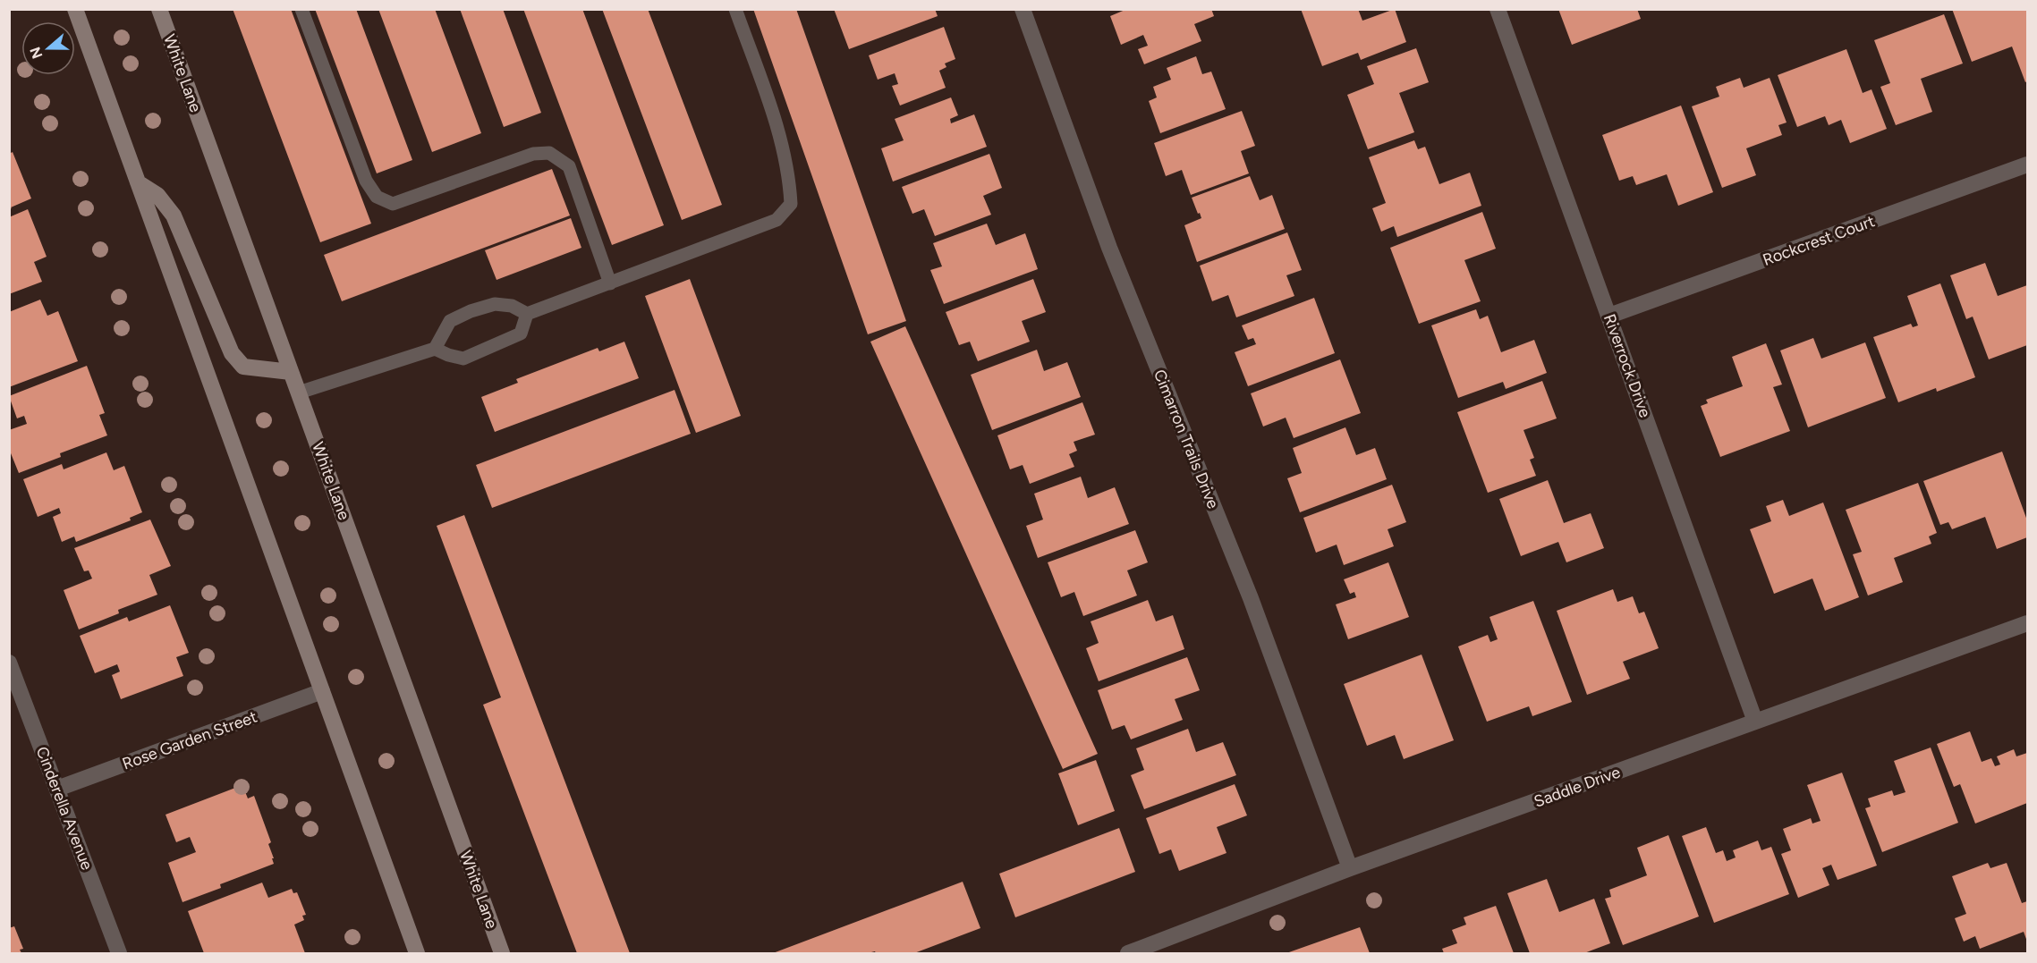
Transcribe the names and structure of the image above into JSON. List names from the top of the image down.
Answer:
{
  "streets": {
    "main road": ["White Lane"],
    "street": [
      "Rockcrest Court",
      "Riverrock Drive",
      "Cimarron Trails Drive",
      "Rose Garden Street",
      "Saddle Drive",
      "Cinderella Avenue"
    ]
  },
  "crossings": [
    ["Rockcrest Court", "Riverrock Drive"],
    ["Riverrock Drive", "Saddle Drive"],
    ["Cimarron Trails Drive", "Saddle Drive"],
    ["Rose Garden Street", "Cinderella Avenue"]
  ],
  "north": "left"
}
